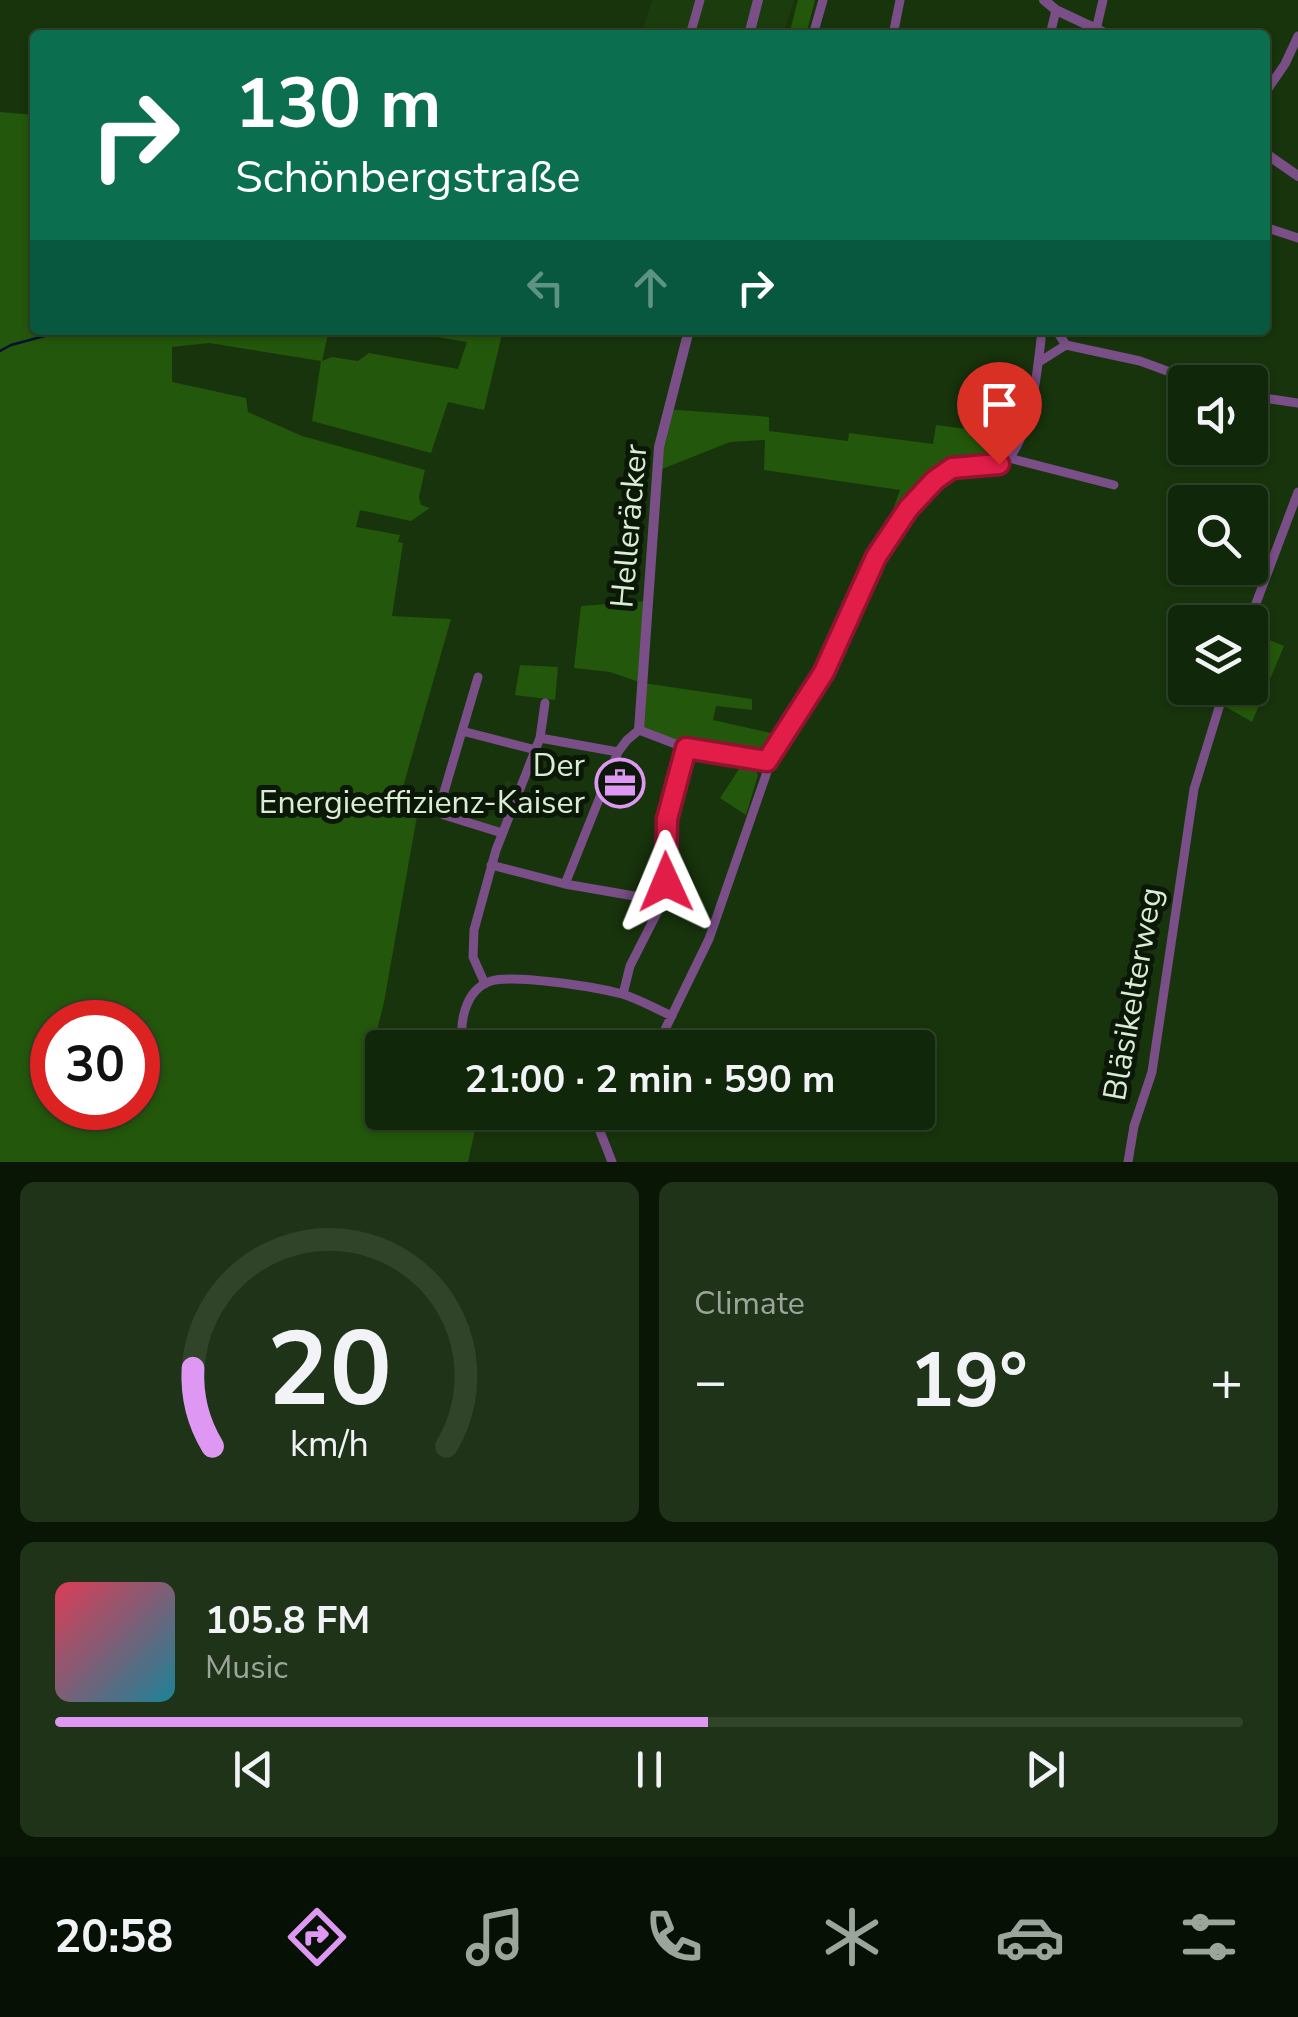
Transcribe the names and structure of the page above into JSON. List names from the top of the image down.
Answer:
{
  "streets": {
    "street": ["Helleräcker", "Bläsikelterweg"]
  },
  "places": {
    "office": ["Der Energieeffizienz-Kaiser"]
  },
  "page": {
    "turn": ["130 m", "Schönbergstraße"],
    "limit": "30",
    "trip": "21:00 · 2 min · 590 m",
    "tile": "Climate",
    "heat": ["−", "19°", "+"],
    "song": ["105.8 FM", "Music"],
    "tabs": "20:58",
    "gauge": ["20", "km/h"]
  }
}
